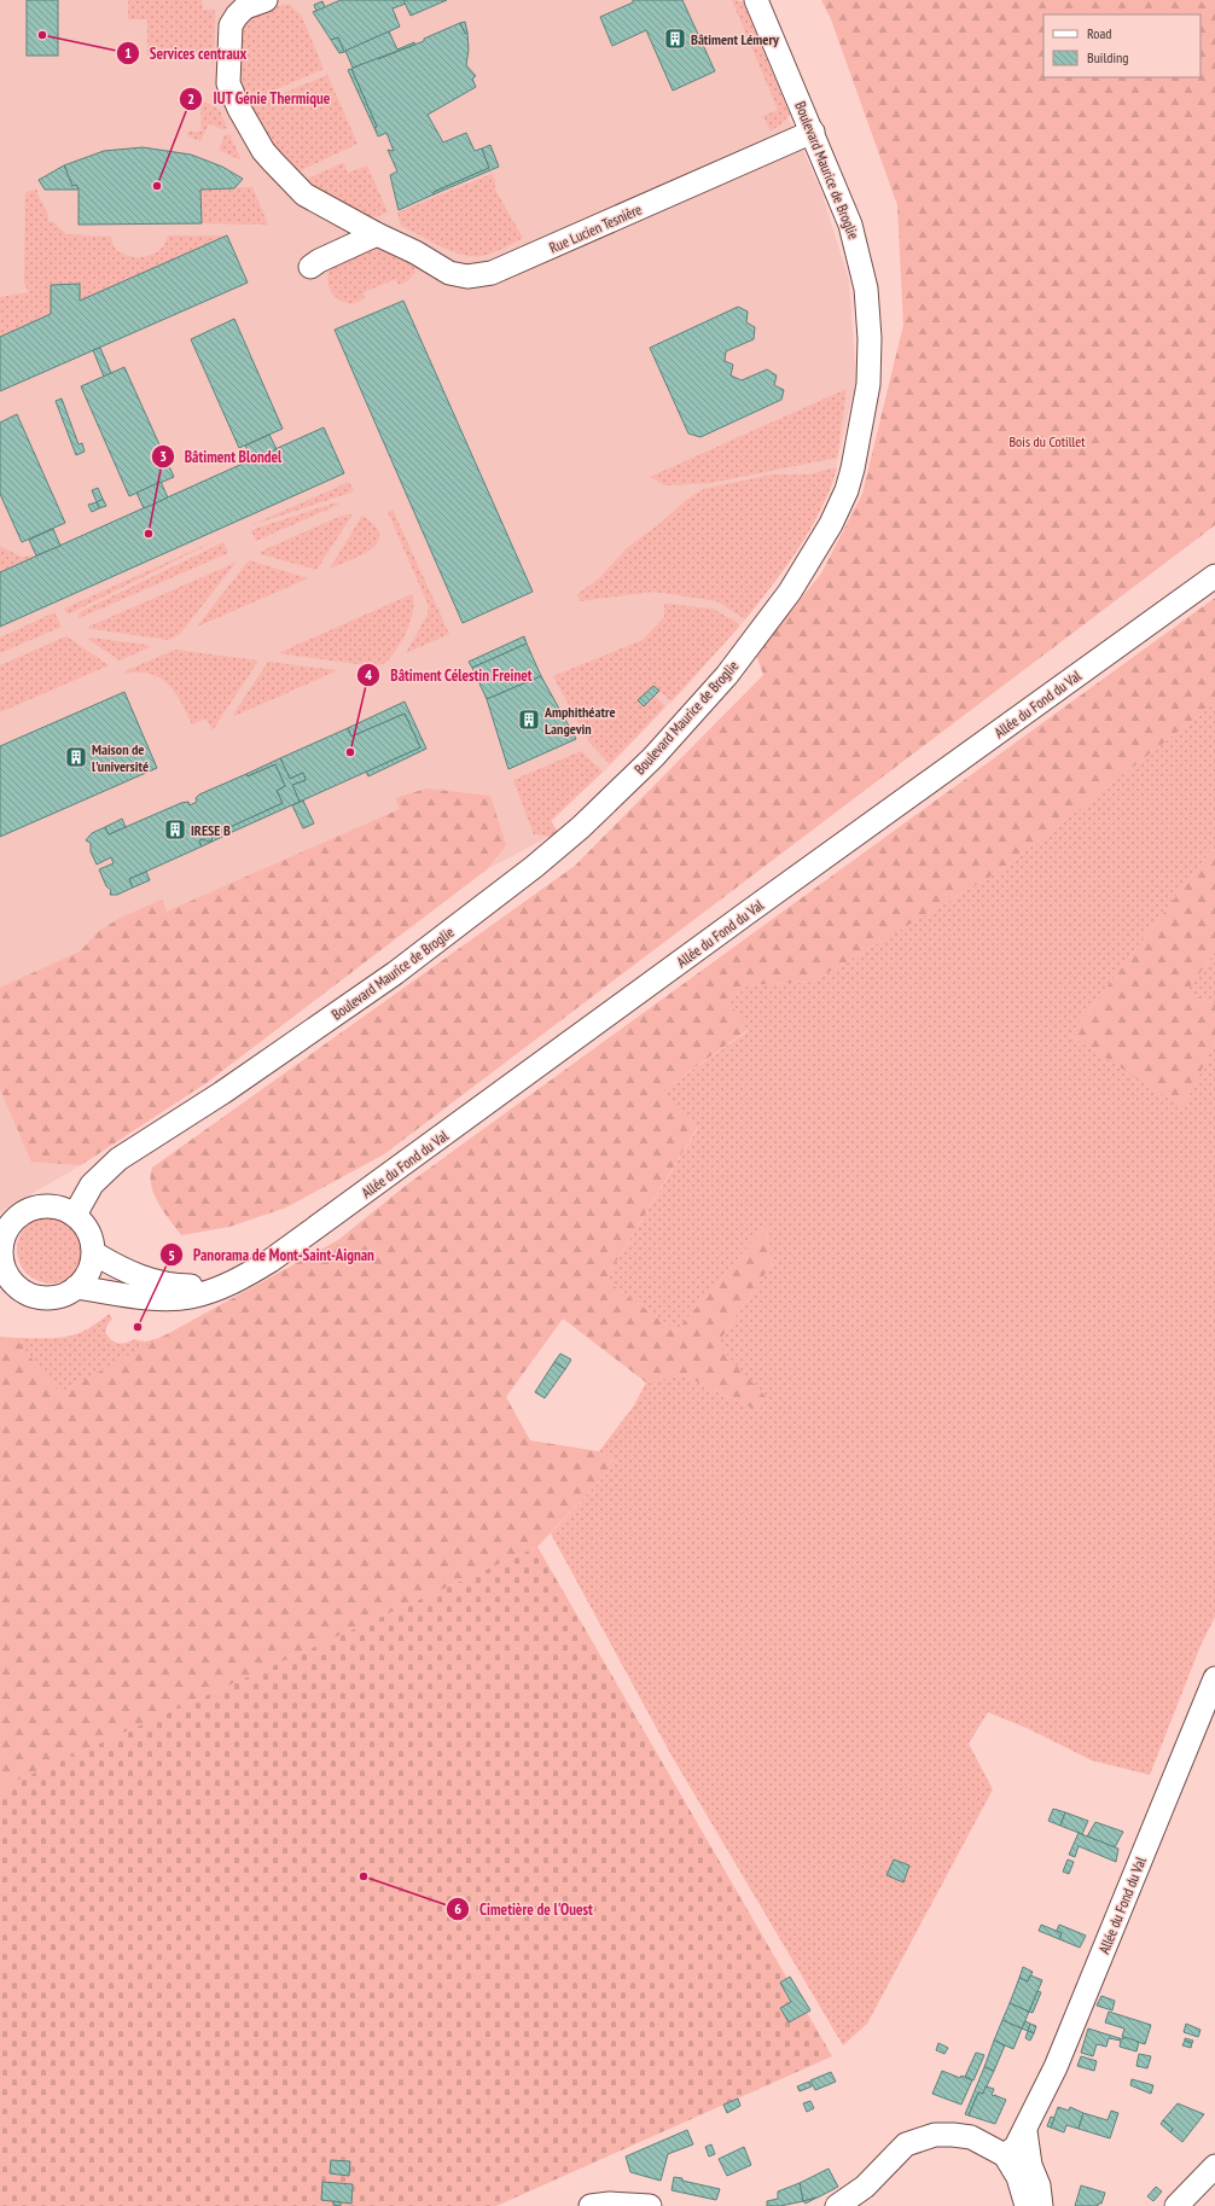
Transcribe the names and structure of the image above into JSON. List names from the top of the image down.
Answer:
{
  "streets": {
    "street": ["Boulevard Maurice de Broglie", "Rue Lucien Tesnière", "Allée du Fond du Val"]
  },
  "crossings": [
    ["Boulevard Maurice de Broglie", "Rue Lucien Tesnière"],
    ["Boulevard Maurice de Broglie", "Allée du Fond du Val"]
  ],
  "parks": ["Bois du Cotillet"],
  "places": {
    "other": [
      "Services centraux",
      "IUT Génie Thermique",
      "Bâtiment Blondel",
      "Bâtiment Célestin Freinet",
      "Panorama de Mont-Saint-Aignan",
      "Cimetière de l'Ouest"
    ],
    "building": [
      "Bâtiment Lémery",
      "Amphithéatre Langevin",
      "Maison de l'université",
      "IRESE B"
    ]
  },
  "legend": ["Road", "Building"]
}
